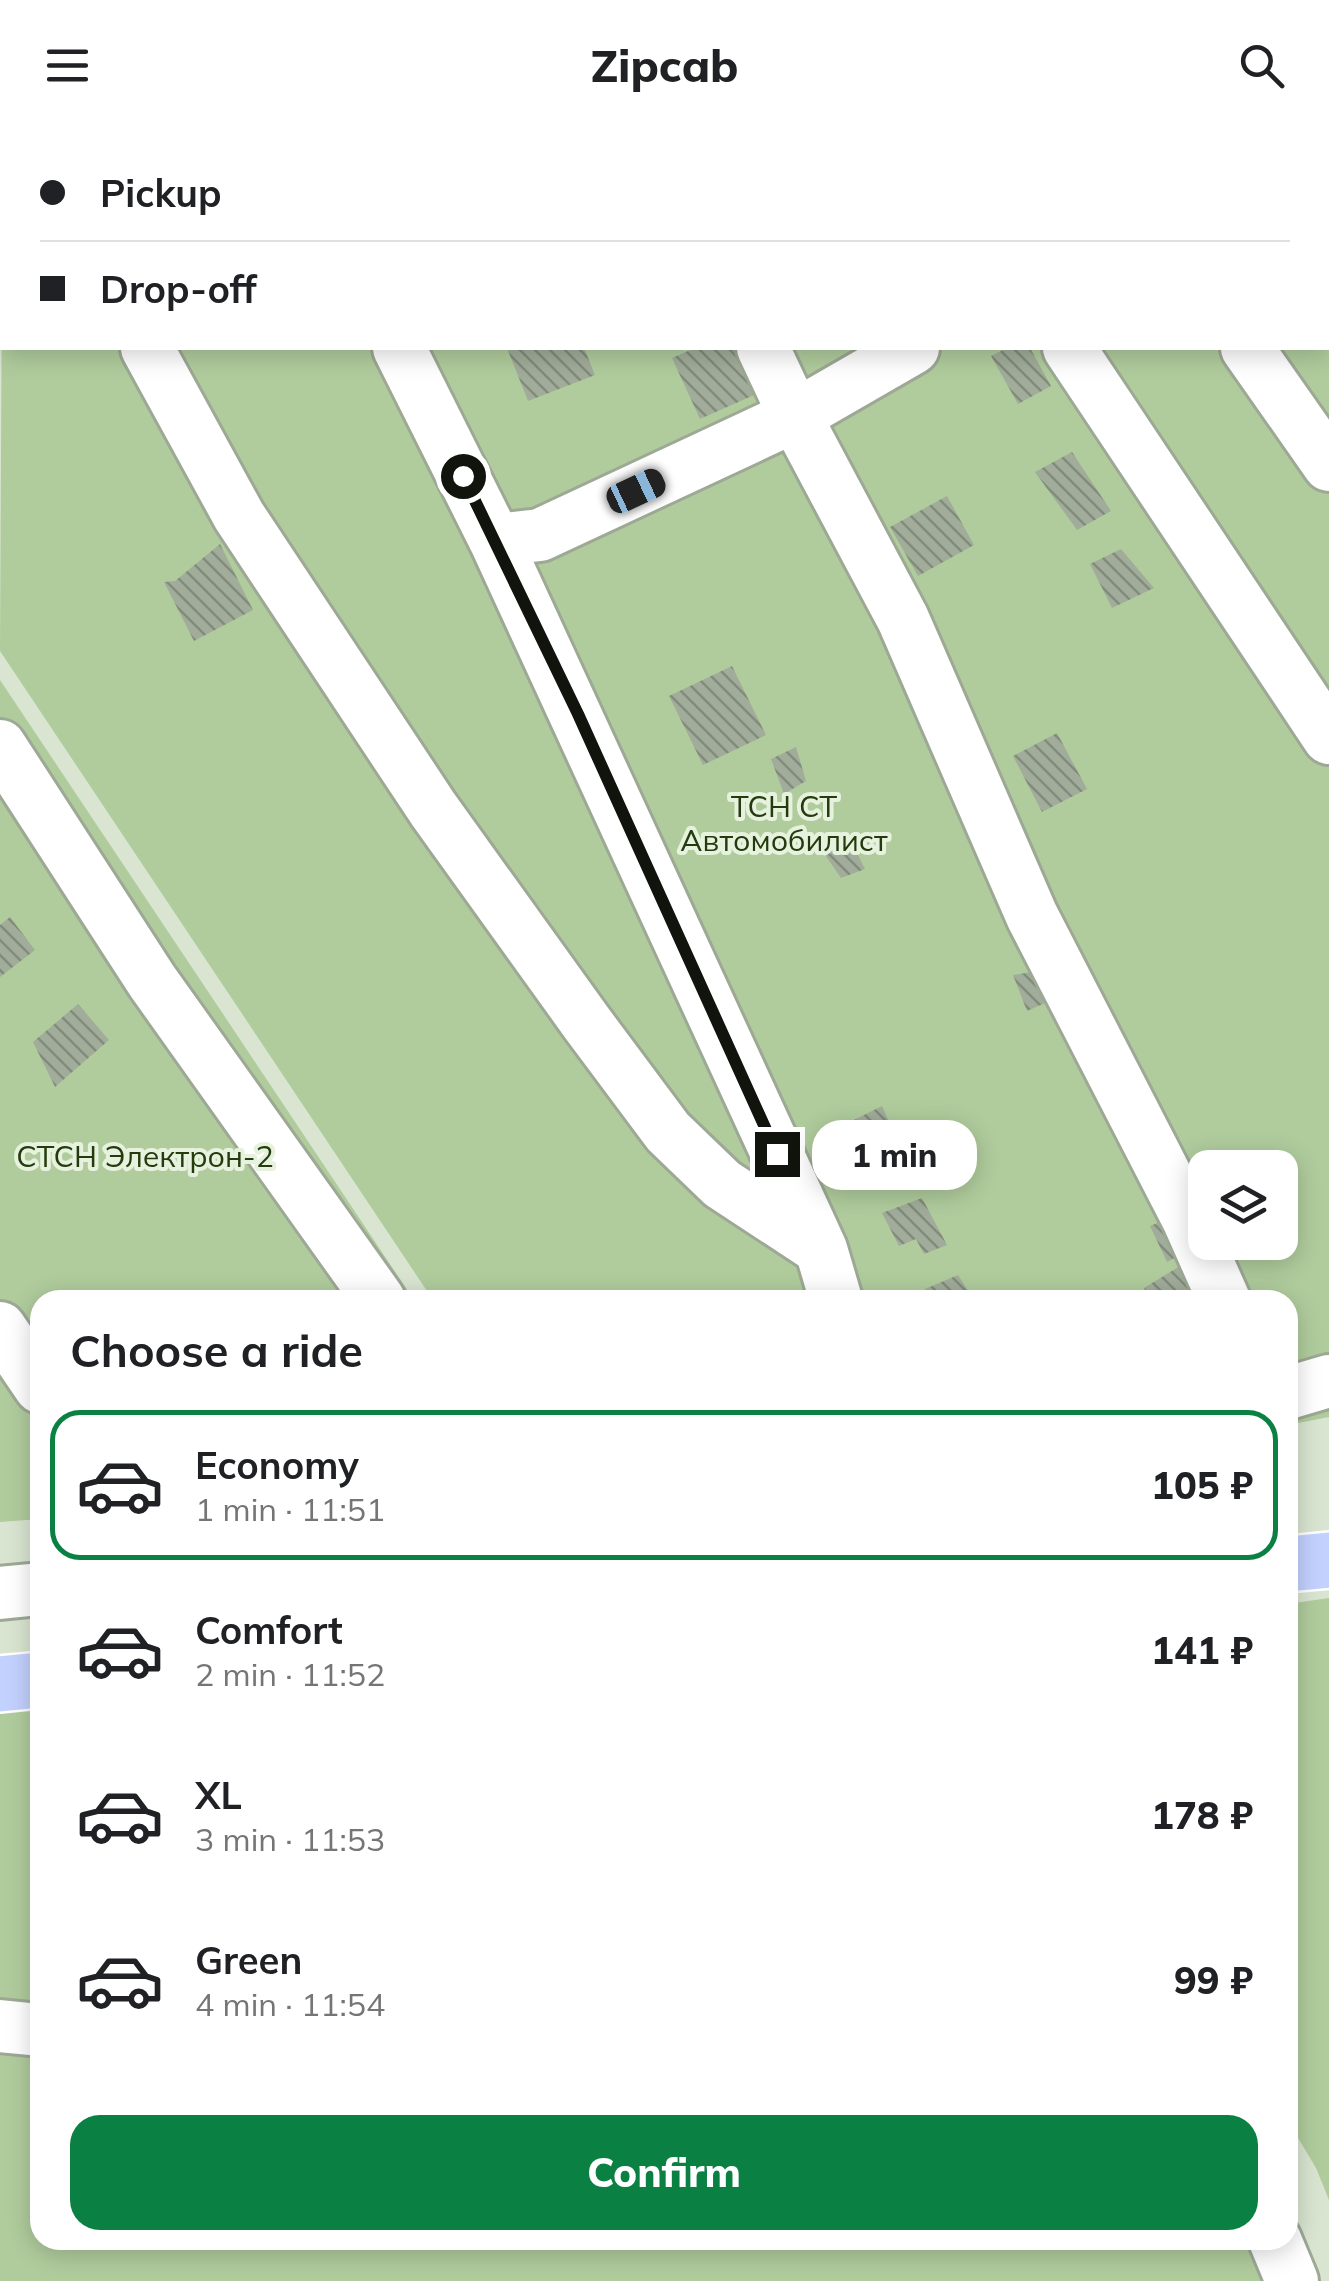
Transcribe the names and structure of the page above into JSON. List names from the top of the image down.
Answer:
{
  "parks": ["ТСН СТ Автомобилист", "СТСН Электрон-2"],
  "page": {
    "header": "Zipcab",
    "banner": ["Pickup", "Drop-off"],
    "bubble": "1 min",
    "heading": "Choose a ride",
    "list": [
      {
        "name": "Economy",
        "note": "1 min · 11:51",
        "value": "105 ₽"
      },
      {
        "name": "Comfort",
        "note": "2 min · 11:52",
        "value": "141 ₽"
      },
      {
        "name": "XL",
        "note": "3 min · 11:53",
        "value": "178 ₽"
      },
      {
        "name": "Green",
        "note": "4 min · 11:54",
        "value": "99 ₽"
      }
    ],
    "buttons": "Confirm"
  }
}
